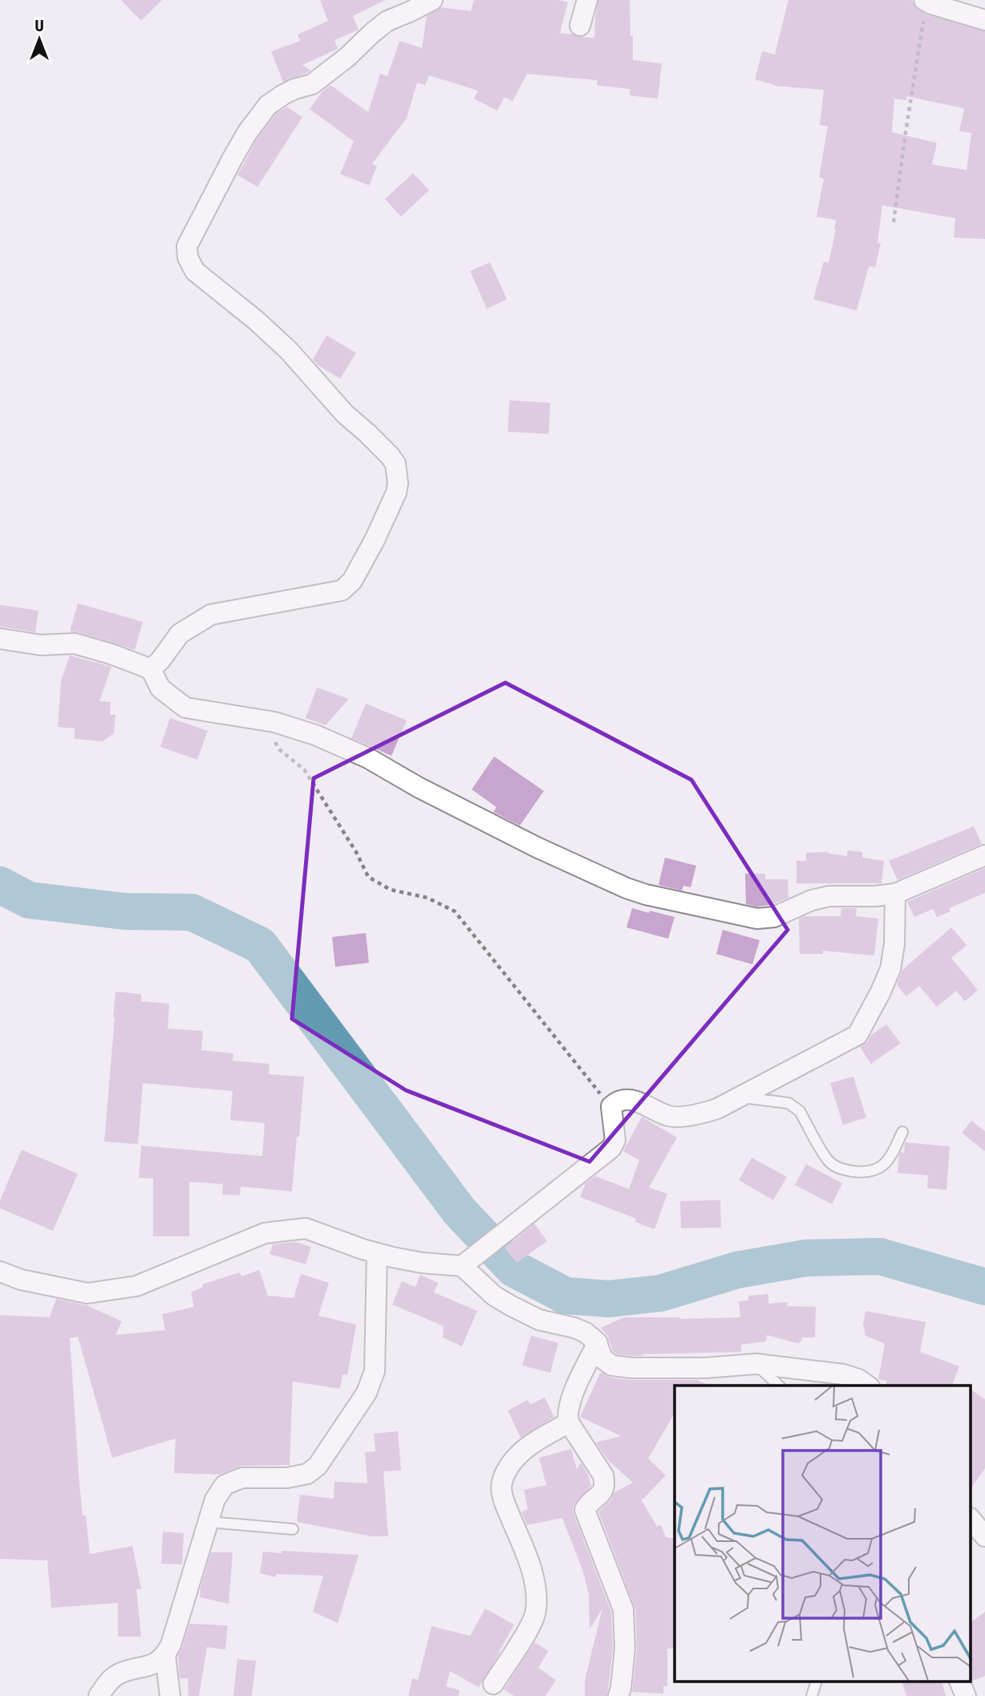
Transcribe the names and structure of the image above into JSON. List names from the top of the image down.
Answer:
{
  "north": "top"
}
